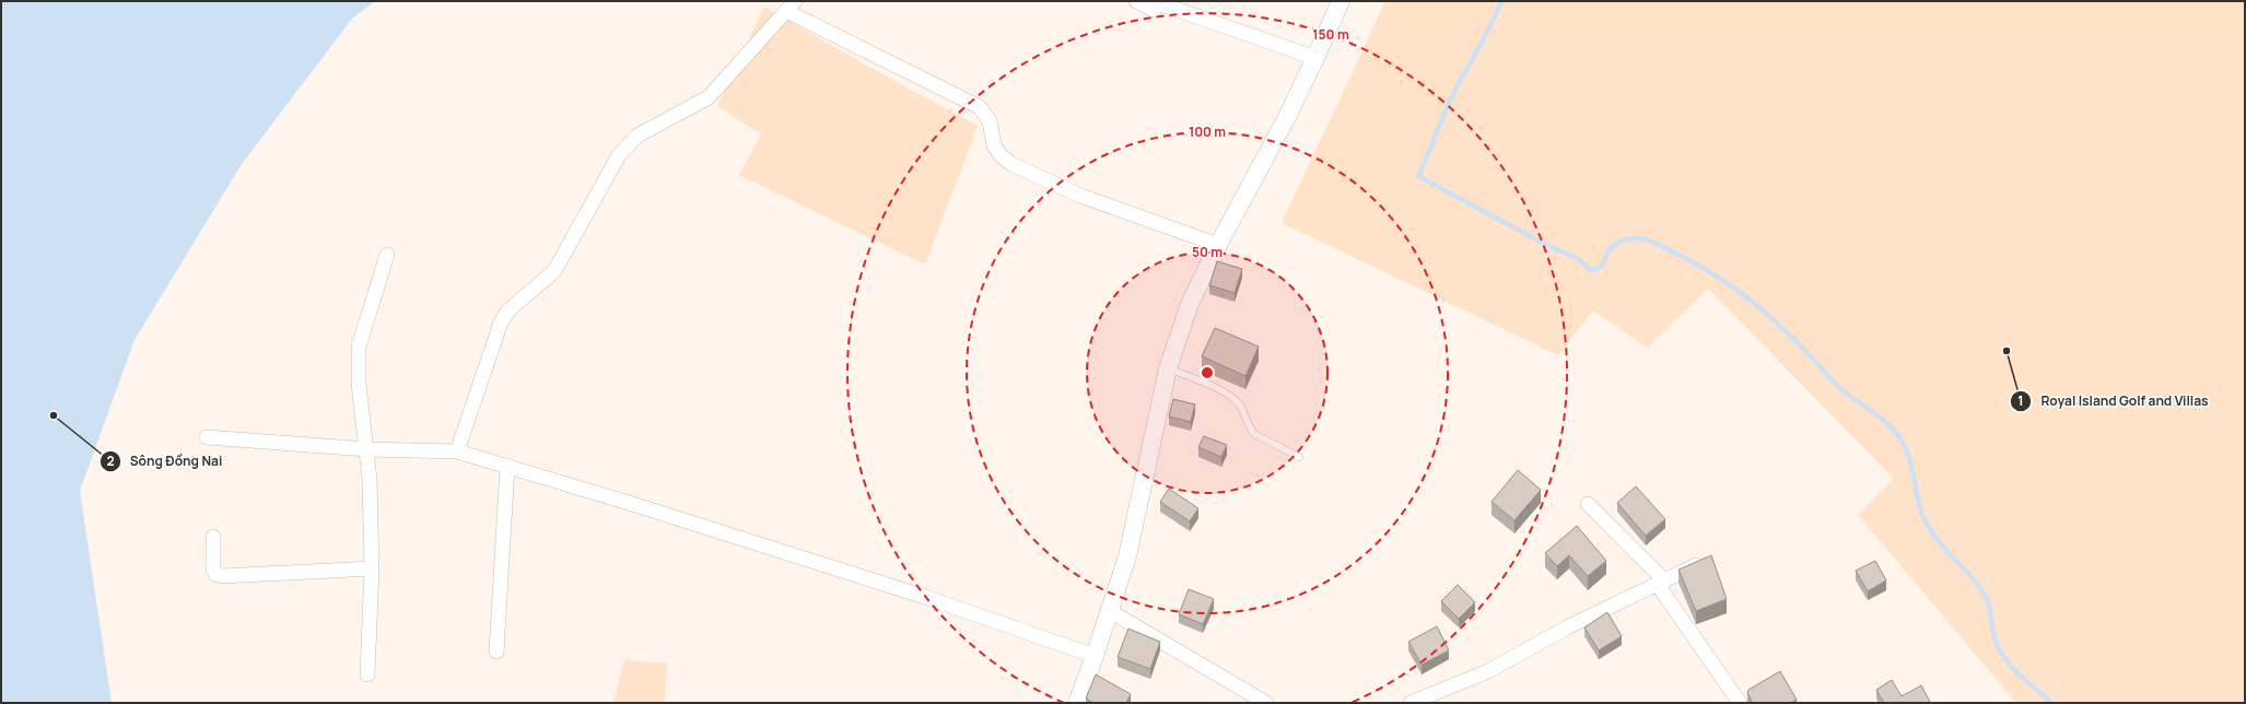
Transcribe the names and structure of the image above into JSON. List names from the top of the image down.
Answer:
{
  "places": ["Royal Island Golf and Villas", "Sông Đồng Nai"],
  "rings": ["150 m", "100 m", "50 m"]
}
